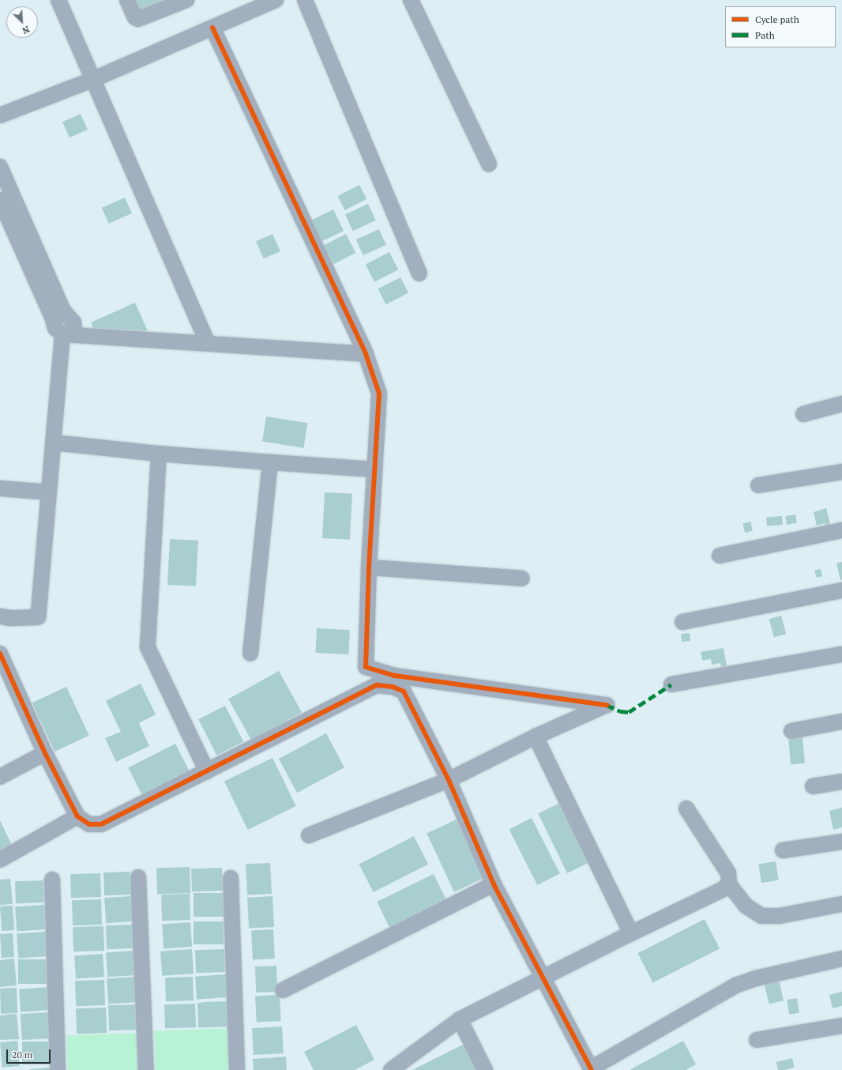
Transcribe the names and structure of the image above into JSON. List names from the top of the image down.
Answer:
{
  "legend": ["Cycle path", "Path"],
  "scale_bar": "20 m",
  "north": "bottom right"
}
